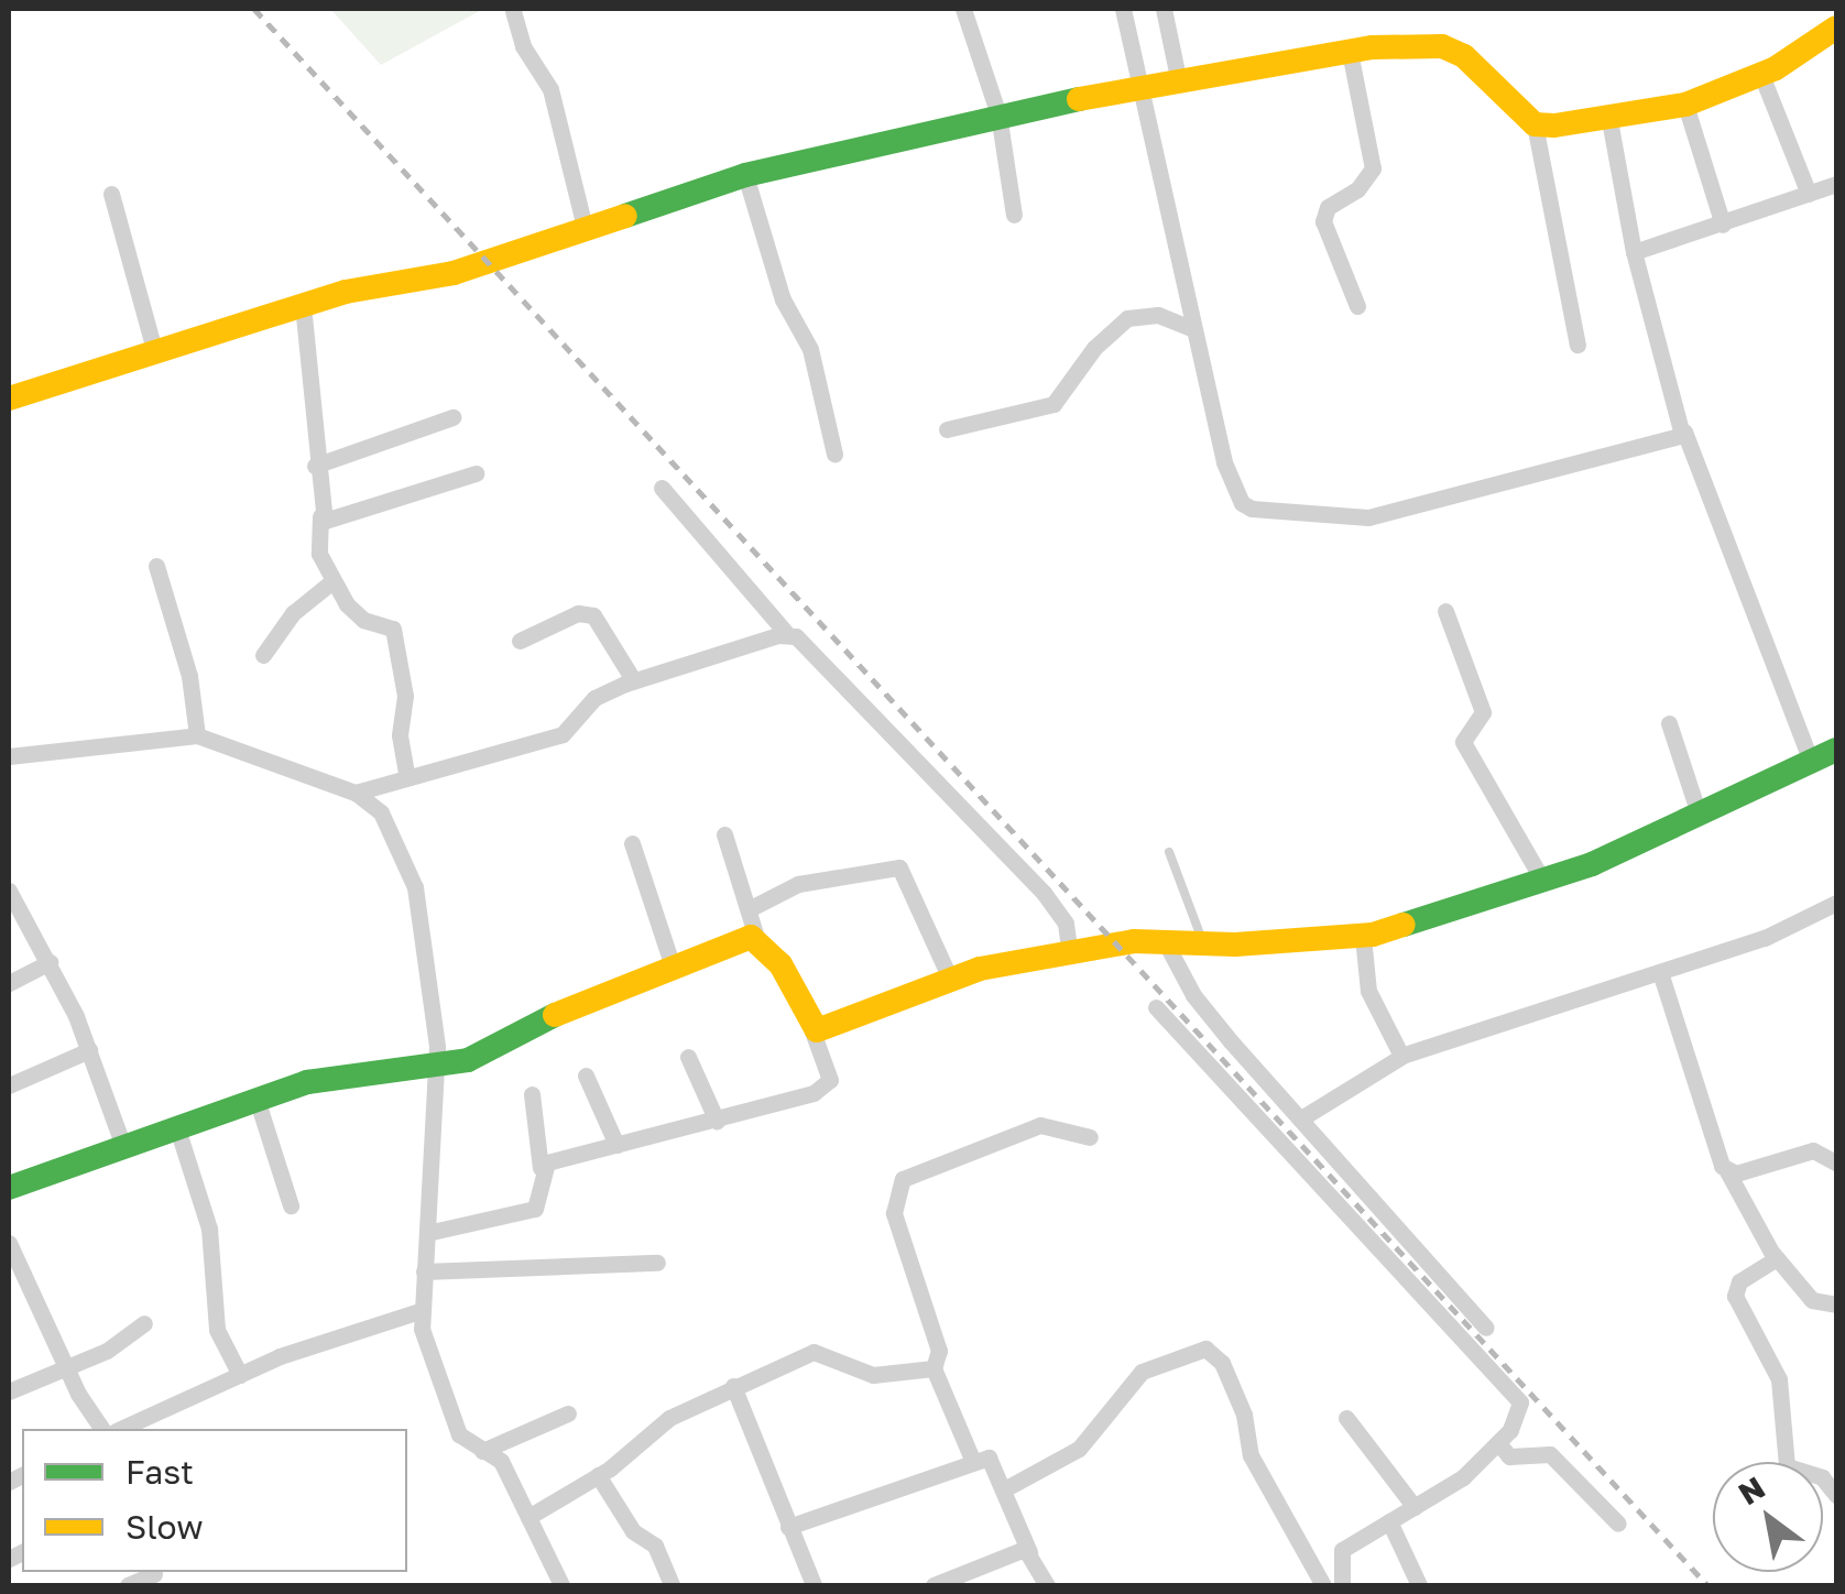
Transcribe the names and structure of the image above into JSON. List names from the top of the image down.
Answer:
{
  "legend": ["Fast", "Slow"],
  "north": "top left"
}
